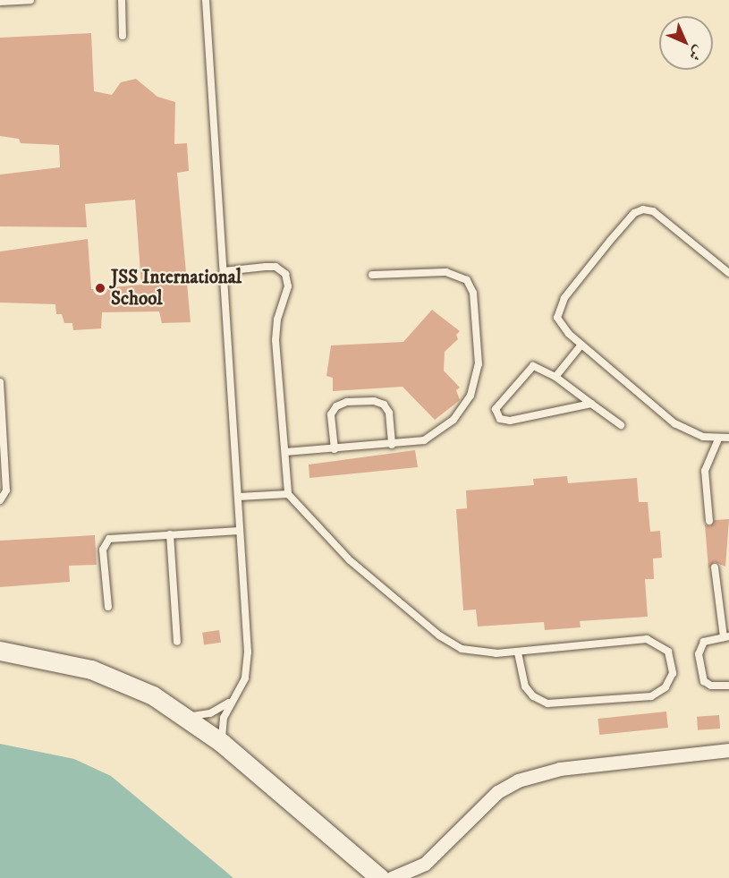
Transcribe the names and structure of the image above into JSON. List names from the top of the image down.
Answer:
{
  "places": ["JSS International School"],
  "north": "bottom right"
}
